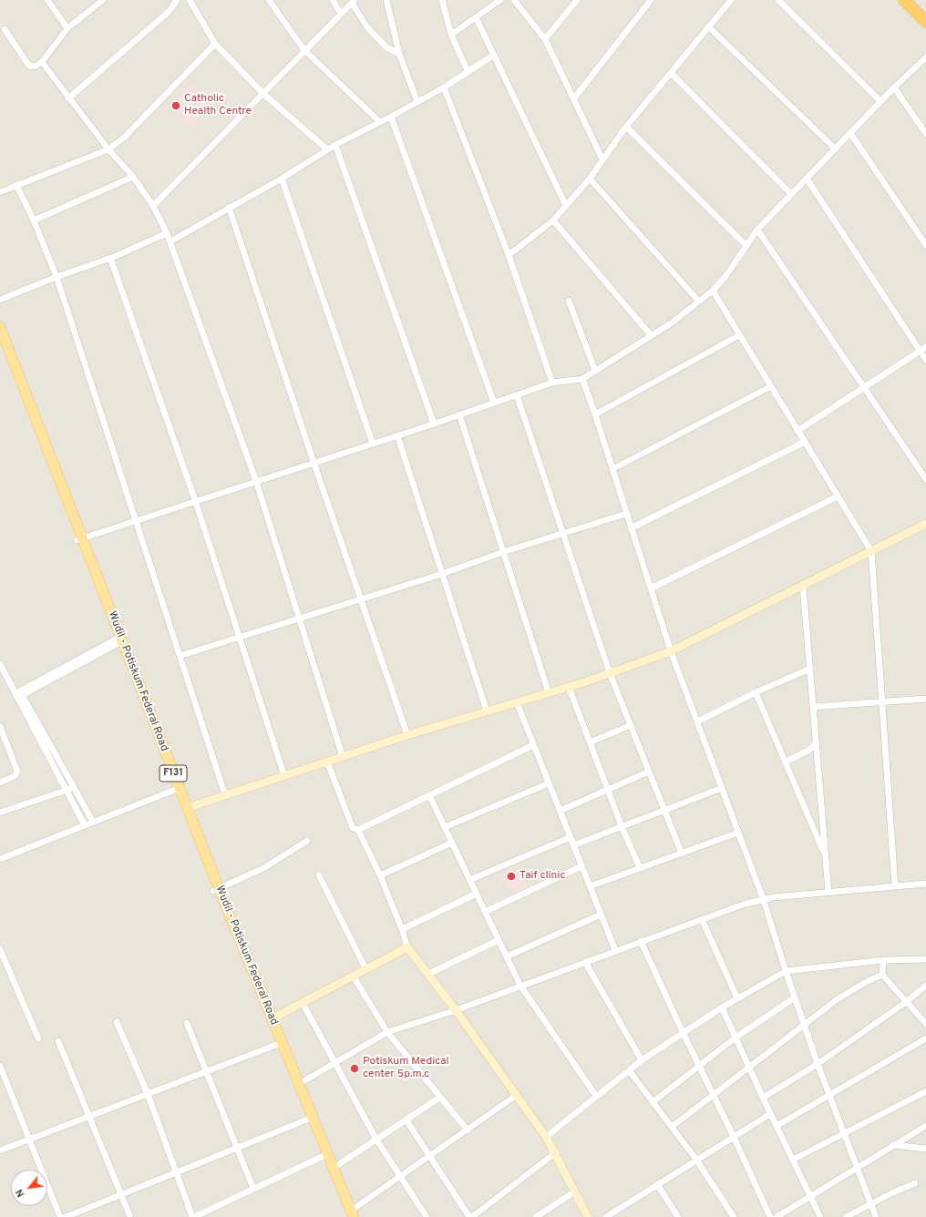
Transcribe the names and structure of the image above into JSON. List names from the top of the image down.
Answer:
{
  "streets": {
    "main road": ["Wudil - Potiskum Federal Road", "F131"]
  },
  "places": ["Catholic Health Centre", "Taif clinic", "Potiskum Medical center 5p.m.c"],
  "north": "bottom left"
}
